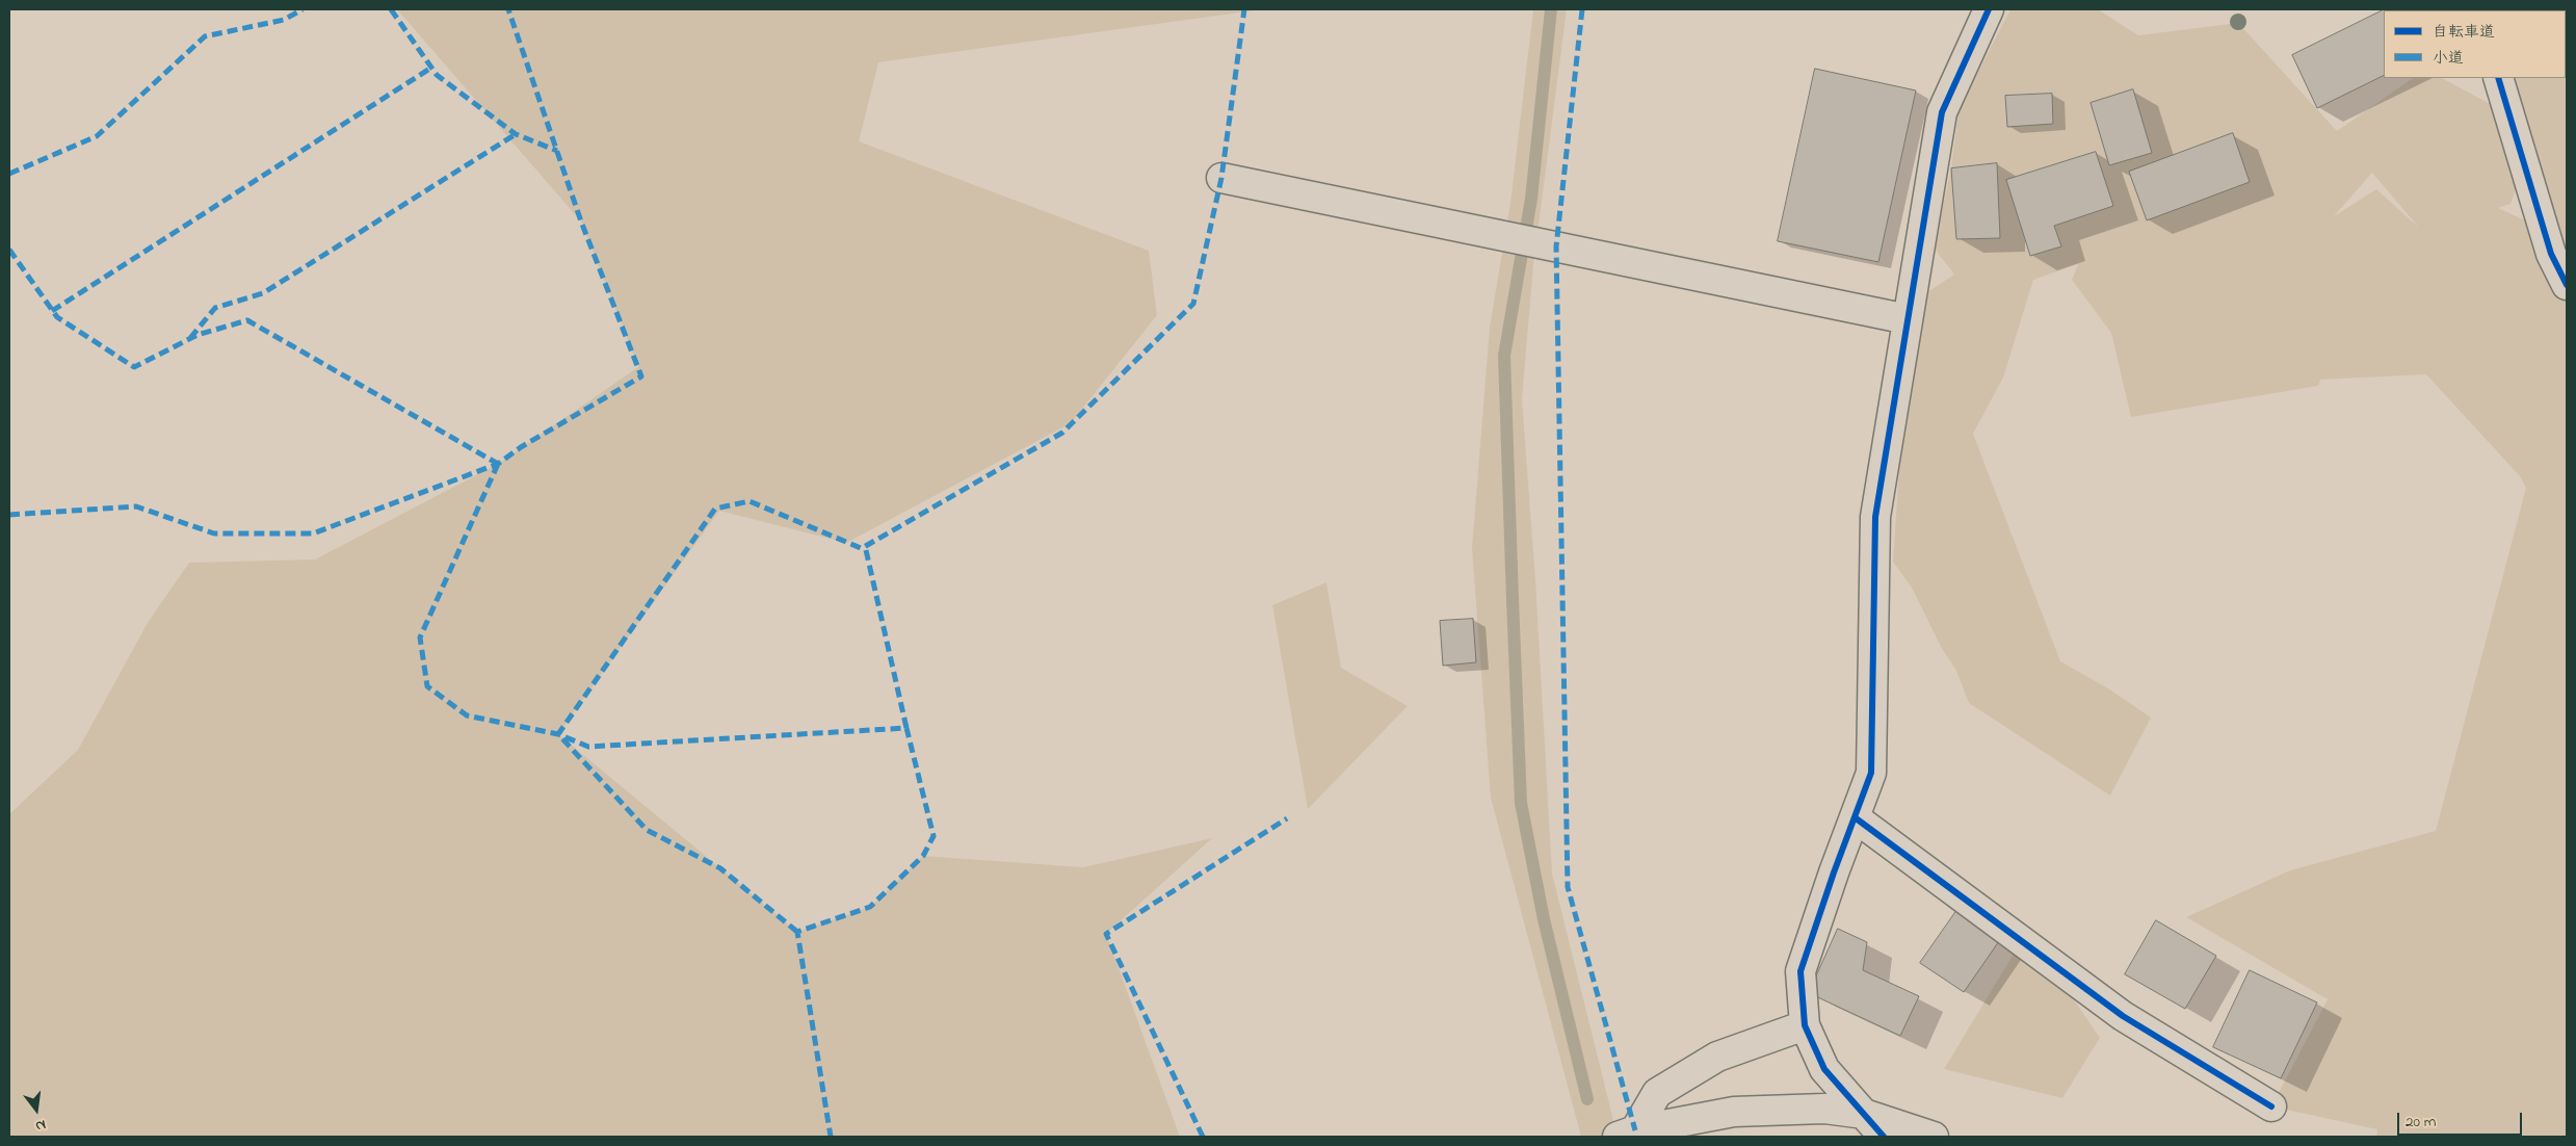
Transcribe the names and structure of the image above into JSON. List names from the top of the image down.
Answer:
{
  "legend": ["自転車道", "小道"],
  "scale_bar": "20 m",
  "north": "bottom"
}
